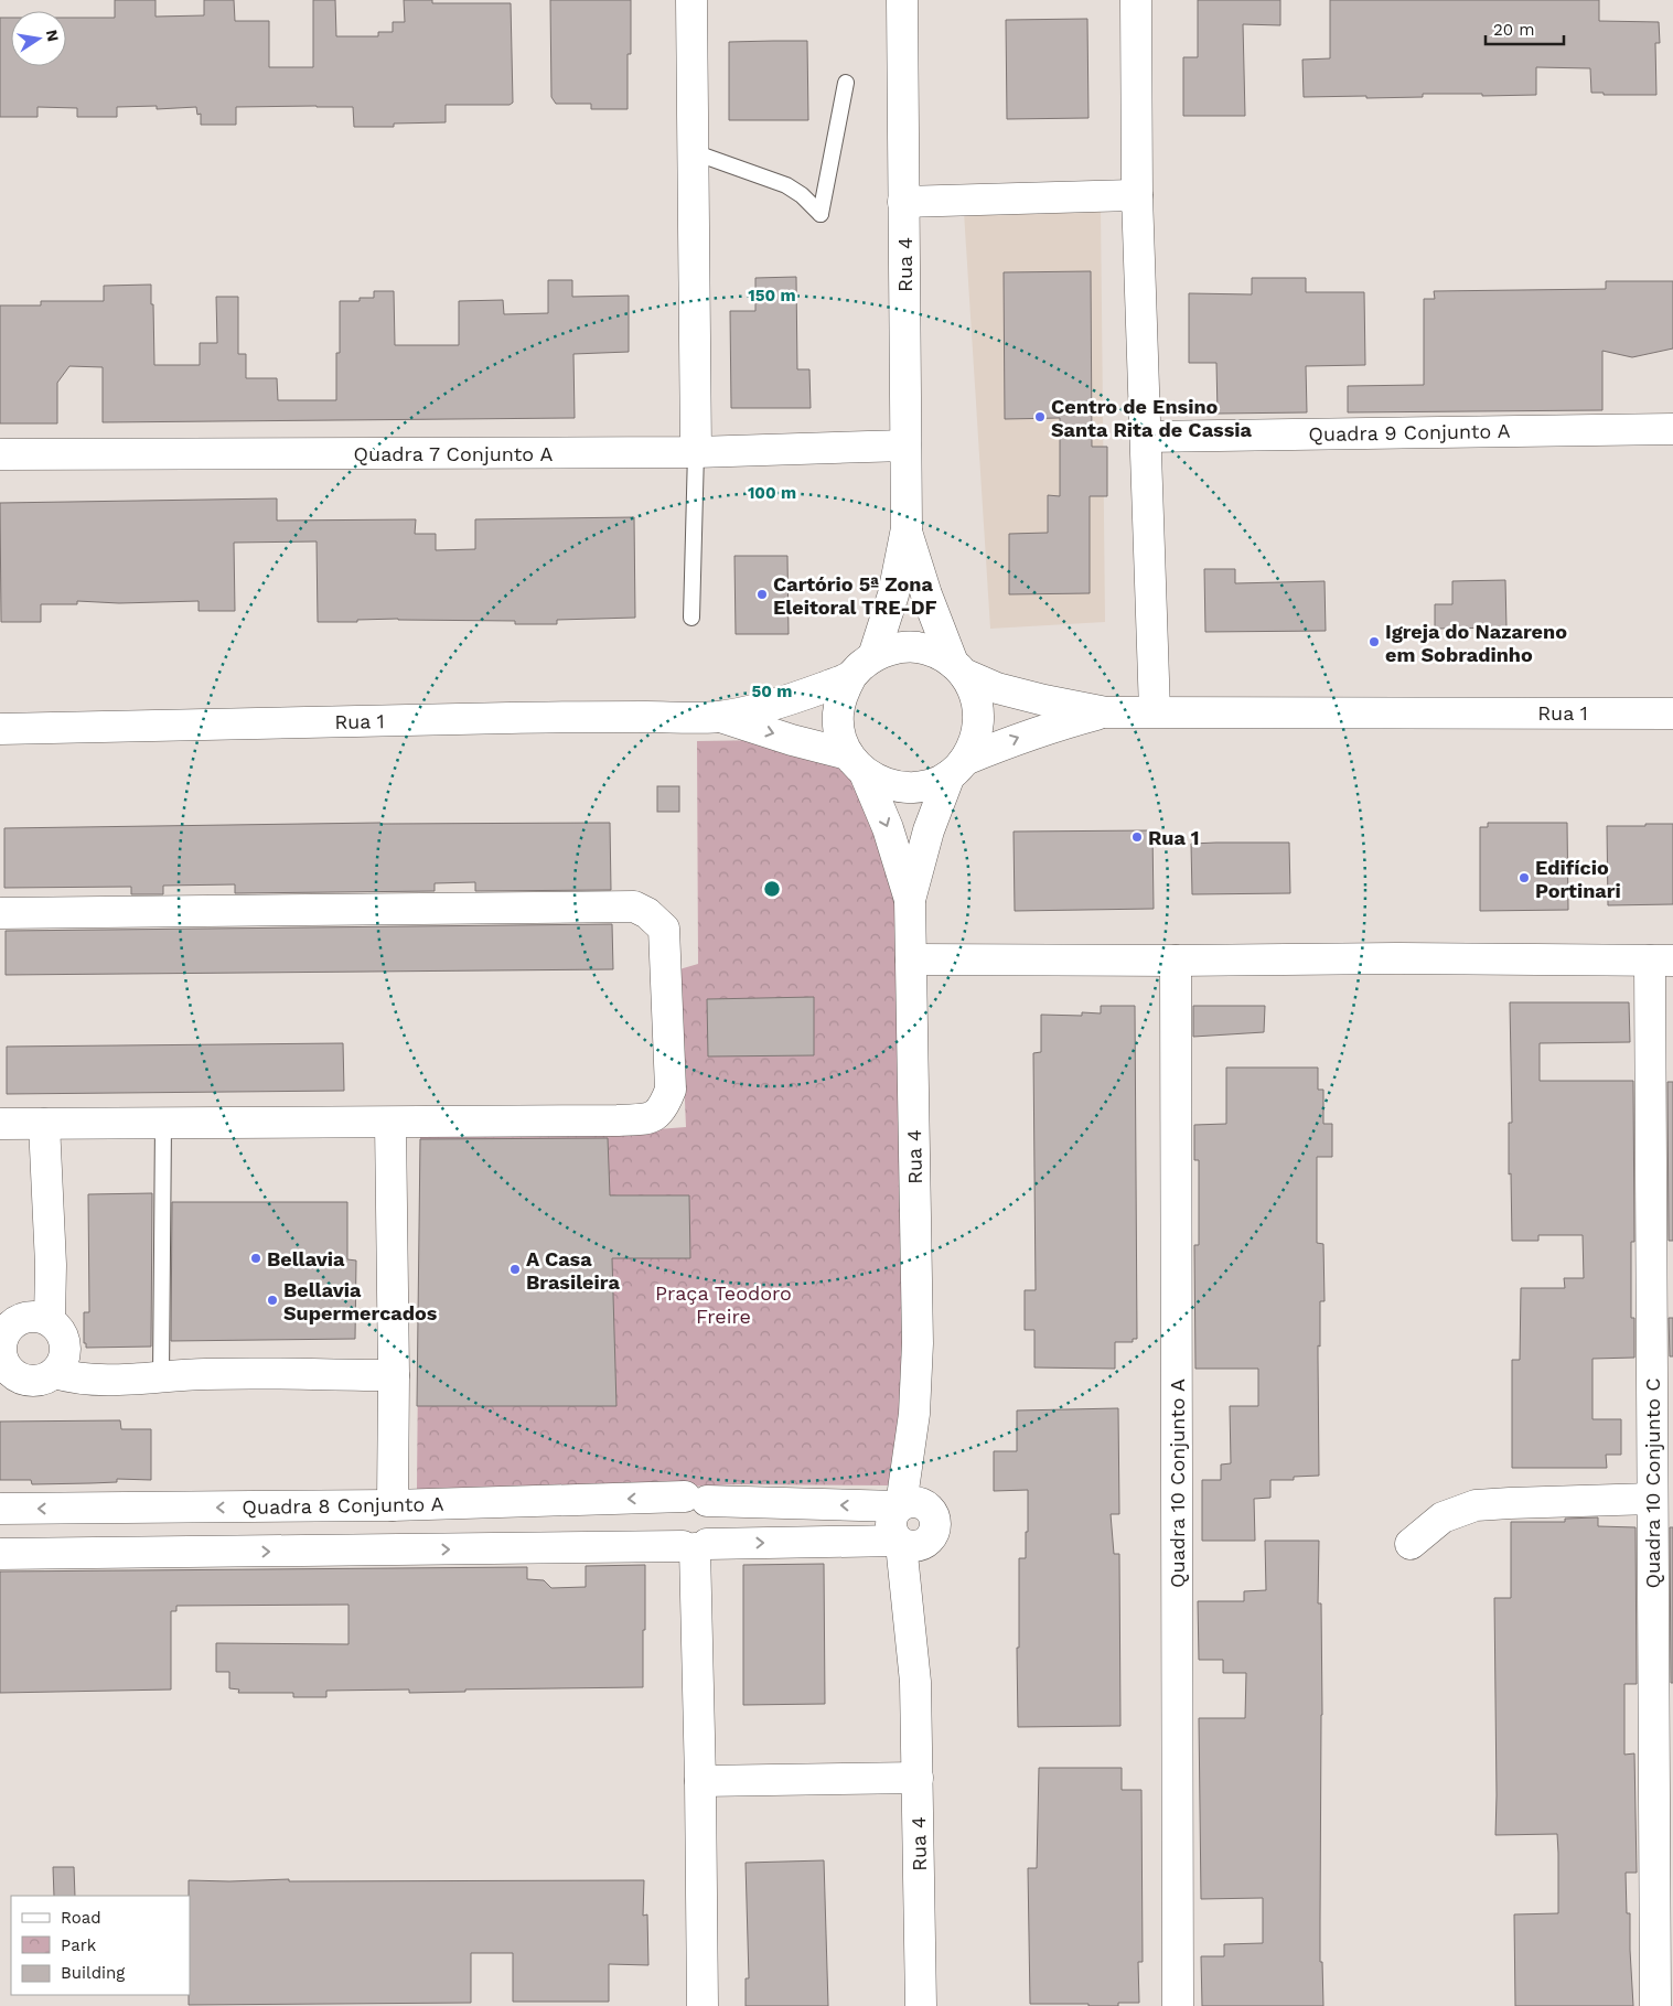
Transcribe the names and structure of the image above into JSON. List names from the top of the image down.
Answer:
{
  "streets": {
    "street": [
      "Rua 4",
      "Quadra 9 Conjunto A",
      "Quadra 7 Conjunto A",
      "Rua 1",
      "Quadra 10 Conjunto A",
      "Quadra 10 Conjunto C",
      "Quadra 8 Conjunto A"
    ]
  },
  "crossings": [
    ["Rua 4", "Quadra 7 Conjunto A"],
    ["Rua 4", "Quadra 8 Conjunto A"]
  ],
  "parks": ["Praça Teodoro Freire"],
  "places": [
    "Centro de Ensino Santa Rita de Cassia",
    "Cartório 5ª Zona Eleitoral TRE-DF",
    "Igreja do Nazareno em Sobradinho",
    "Rua 1",
    "Edifício Portinari",
    "Bellavia",
    "A Casa Brasileira",
    "Bellavia Supermercados"
  ],
  "legend": ["Road", "Park", "Building"],
  "scale_bar": "20 m",
  "north": "right",
  "rings": ["150 m", "100 m", "50 m"]
}
